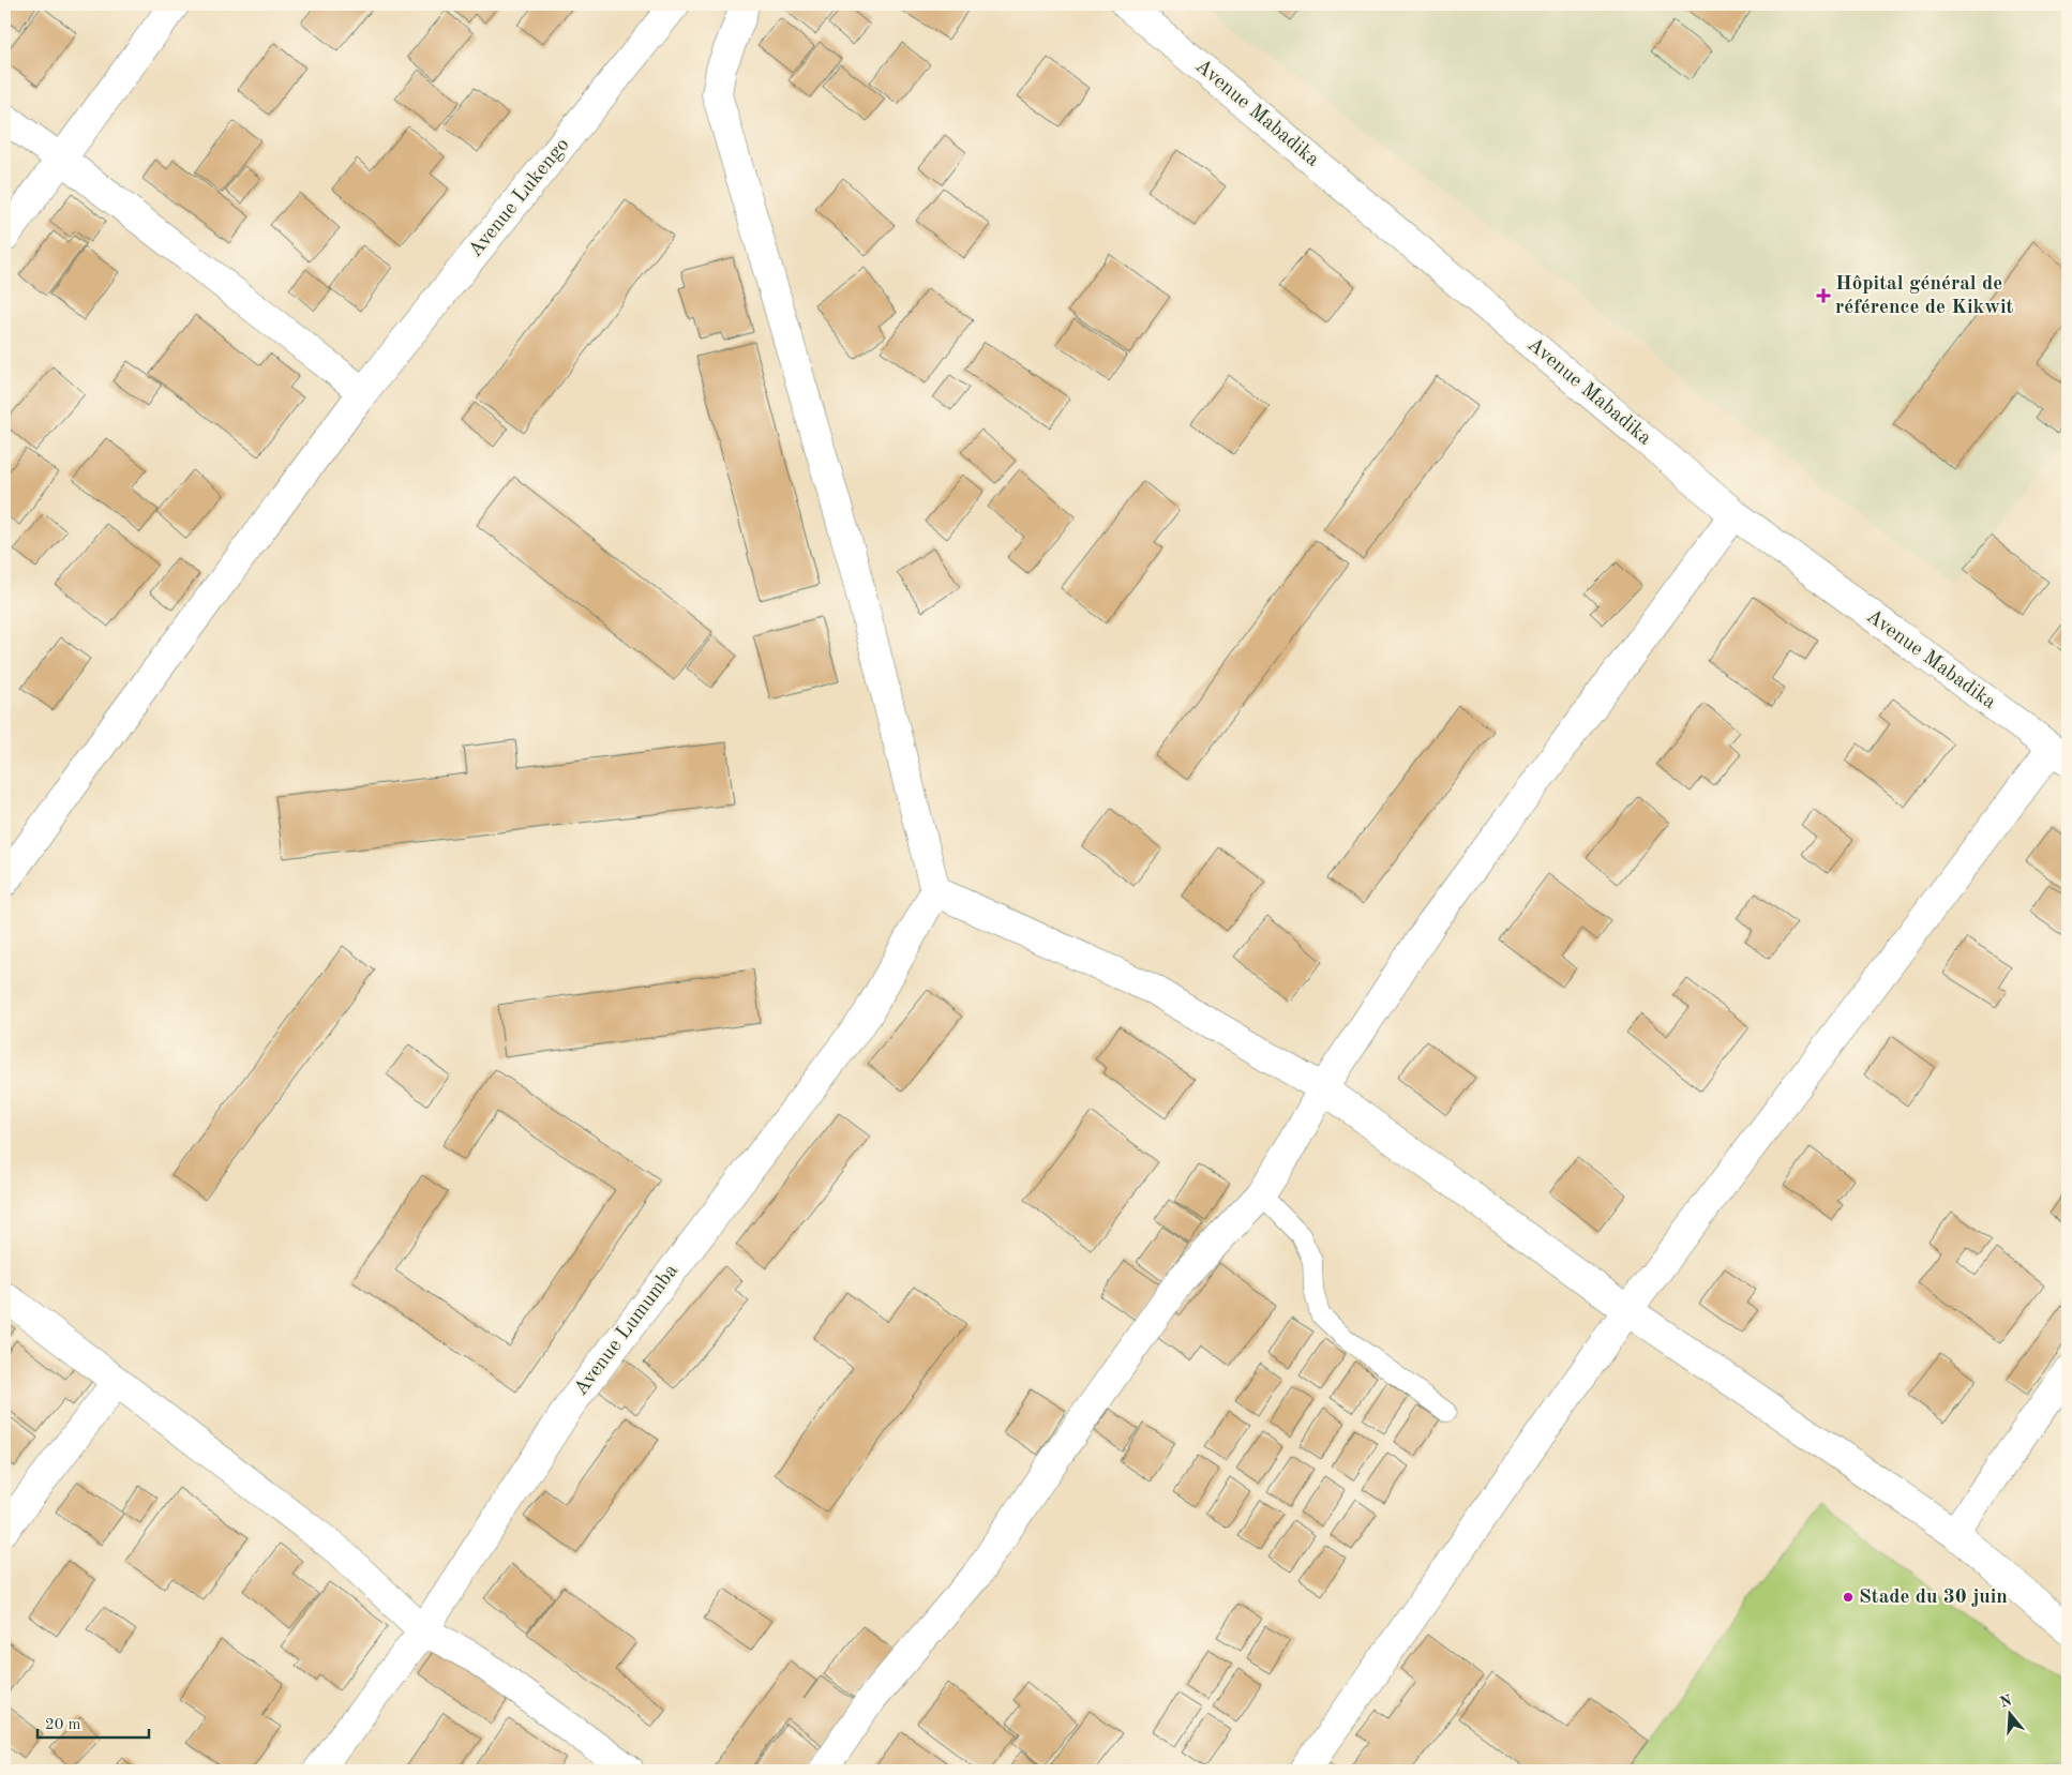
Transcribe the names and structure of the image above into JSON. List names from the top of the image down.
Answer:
{
  "streets": {
    "street": ["Avenue Mabadika", "Avenue Lukengo", "Avenue Lumumba"]
  },
  "places": {
    "health": ["Hôpital général de référence de Kikwit"],
    "other": ["Stade du 30 juin"]
  },
  "scale_bar": "20 m",
  "north": "top"
}
